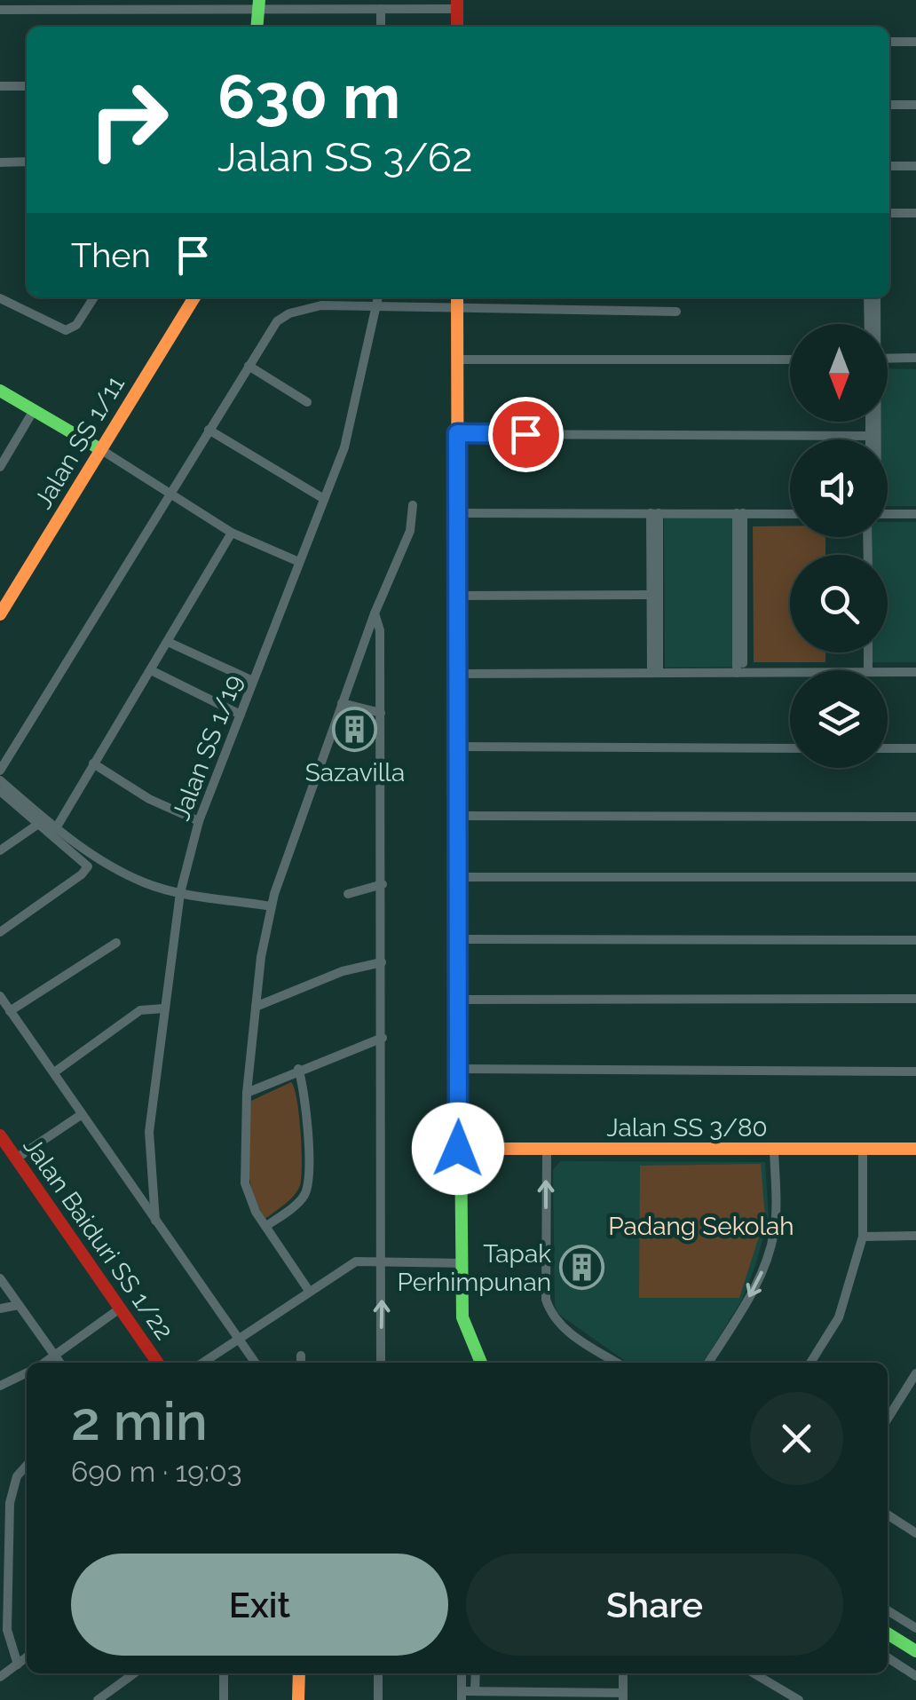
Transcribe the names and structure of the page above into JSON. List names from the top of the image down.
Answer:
{
  "streets": {
    "street": [
      "Jalan SS 1/11",
      "Jalan SS 1/19",
      "Jalan SS 3/80",
      "Jalan Baiduri SS 1/22"
    ]
  },
  "parks": ["Padang Sekolah"],
  "places": {
    "building": ["Sazavilla", "Tapak Perhimpunan"]
  },
  "north": "bottom",
  "page": {
    "turn": ["630 m", "Jalan SS 3/62"],
    "then": "Then",
    "heading": ["2 min", "690 m · 19:03"],
    "buttons": ["Exit", "Share"]
  }
}
